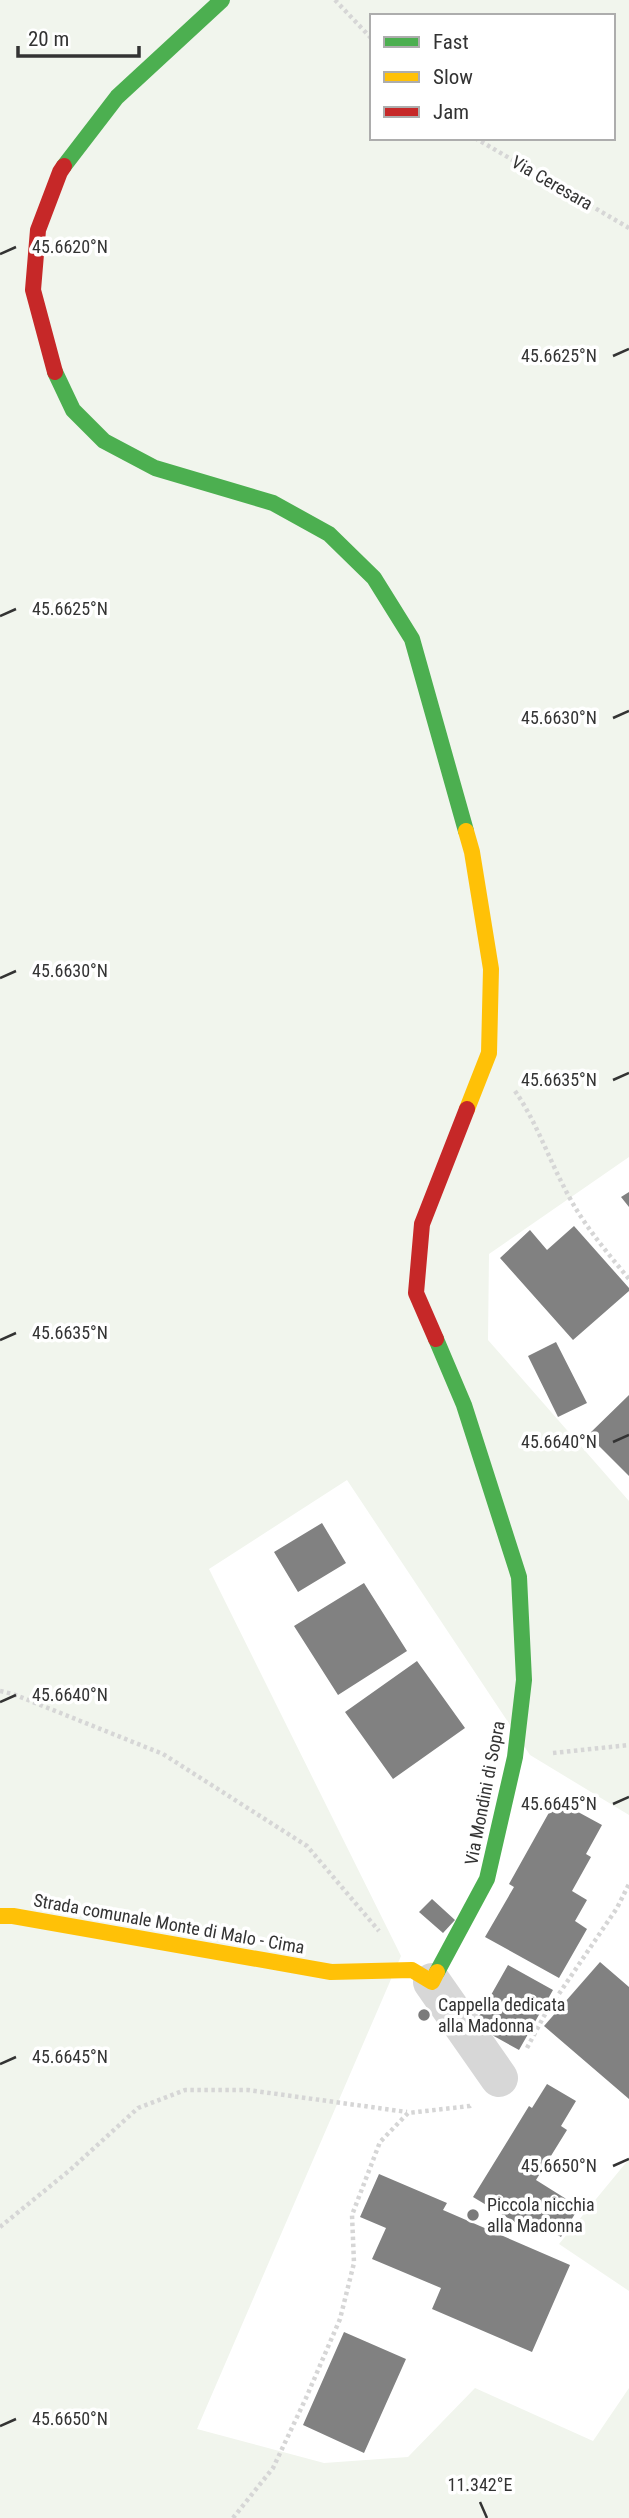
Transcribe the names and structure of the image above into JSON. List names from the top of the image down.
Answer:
{
  "streets": {
    "street": ["Via Mondini di Sopra", "Strada comunale Monte di Malo - Cima"],
    "path": ["Via Ceresara"]
  },
  "crossings": [
    ["Via Mondini di Sopra", "Strada comunale Monte di Malo - Cima"]
  ],
  "places": ["Cappella dedicata alla Madonna", "Piccola nicchia alla Madonna"],
  "legend": ["Fast", "Slow", "Jam"],
  "scale_bar": "20 m",
  "coordinates": [
    "45.6620°N",
    "45.6625°N",
    "45.6630°N",
    "45.6635°N",
    "45.6640°N",
    "45.6645°N",
    "45.6650°N",
    "11.342°E"
  ]
}
